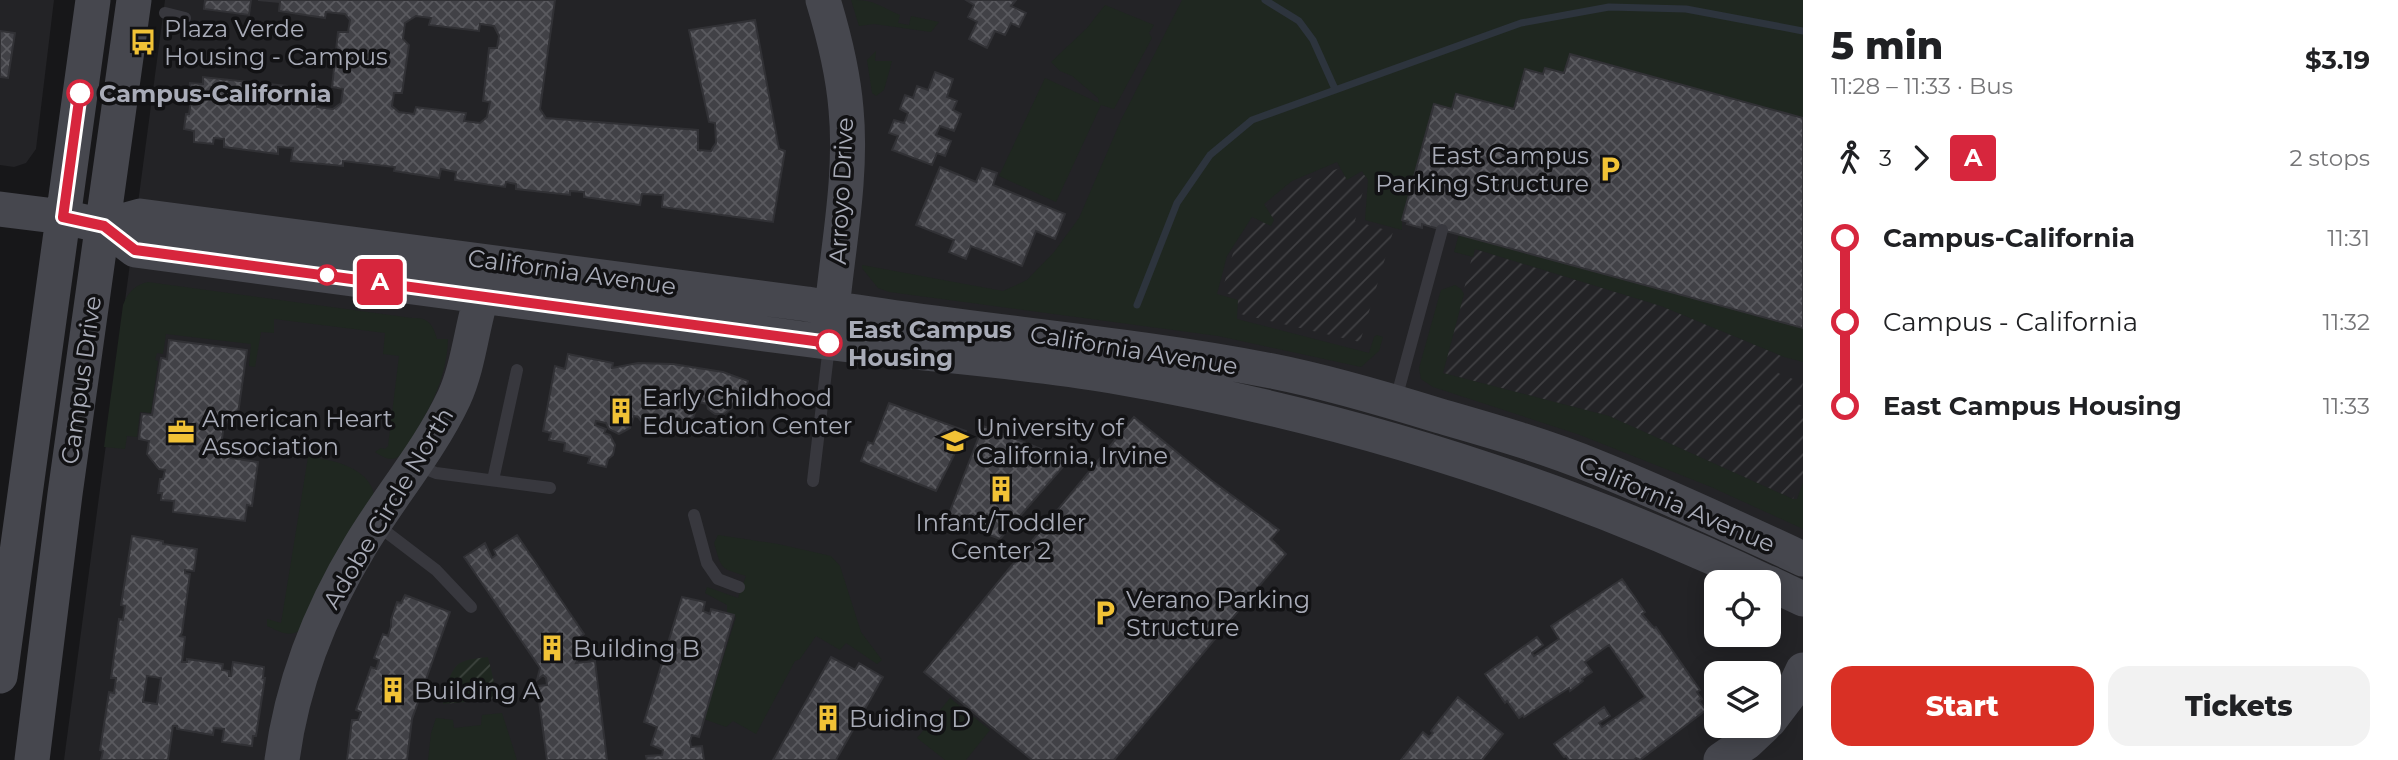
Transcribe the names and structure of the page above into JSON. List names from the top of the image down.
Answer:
{
  "streets": {
    "main road": [
      "Arroyo Drive",
      "California Avenue",
      "Campus Drive",
      "Adobe Circle North"
    ]
  },
  "crossings": [
    ["Arroyo Drive", "California Avenue"],
    ["California Avenue", "Campus Drive"],
    ["California Avenue", "Adobe Circle North"]
  ],
  "places": {
    "bus stop": ["Plaza Verde Housing - Campus"],
    "other": ["Campus-California", "East Campus Housing"],
    "parking": ["East Campus Parking Structure", "Verano Parking Structure"],
    "building": [
      "Early Childhood Education Center",
      "Infant/Toddler Center 2",
      "Building B",
      "Building A",
      "Buiding D"
    ],
    "office": ["American Heart Association"],
    "school or university": ["University of California, Irvine"]
  },
  "lines": ["bus line A"],
  "page": {
    "on_map": "A",
    "heading": ["5 min", "11:28 – 11:33 · Bus", "$3.19"],
    "legs": ["3", "A", "2 stops"],
    "list": [
      {
        "name": "Campus-California",
        "value": "11:31"
      },
      {
        "name": "Campus - California",
        "value": "11:32"
      },
      {
        "name": "East Campus Housing",
        "value": "11:33"
      }
    ],
    "buttons": ["Start", "Tickets"]
  }
}
